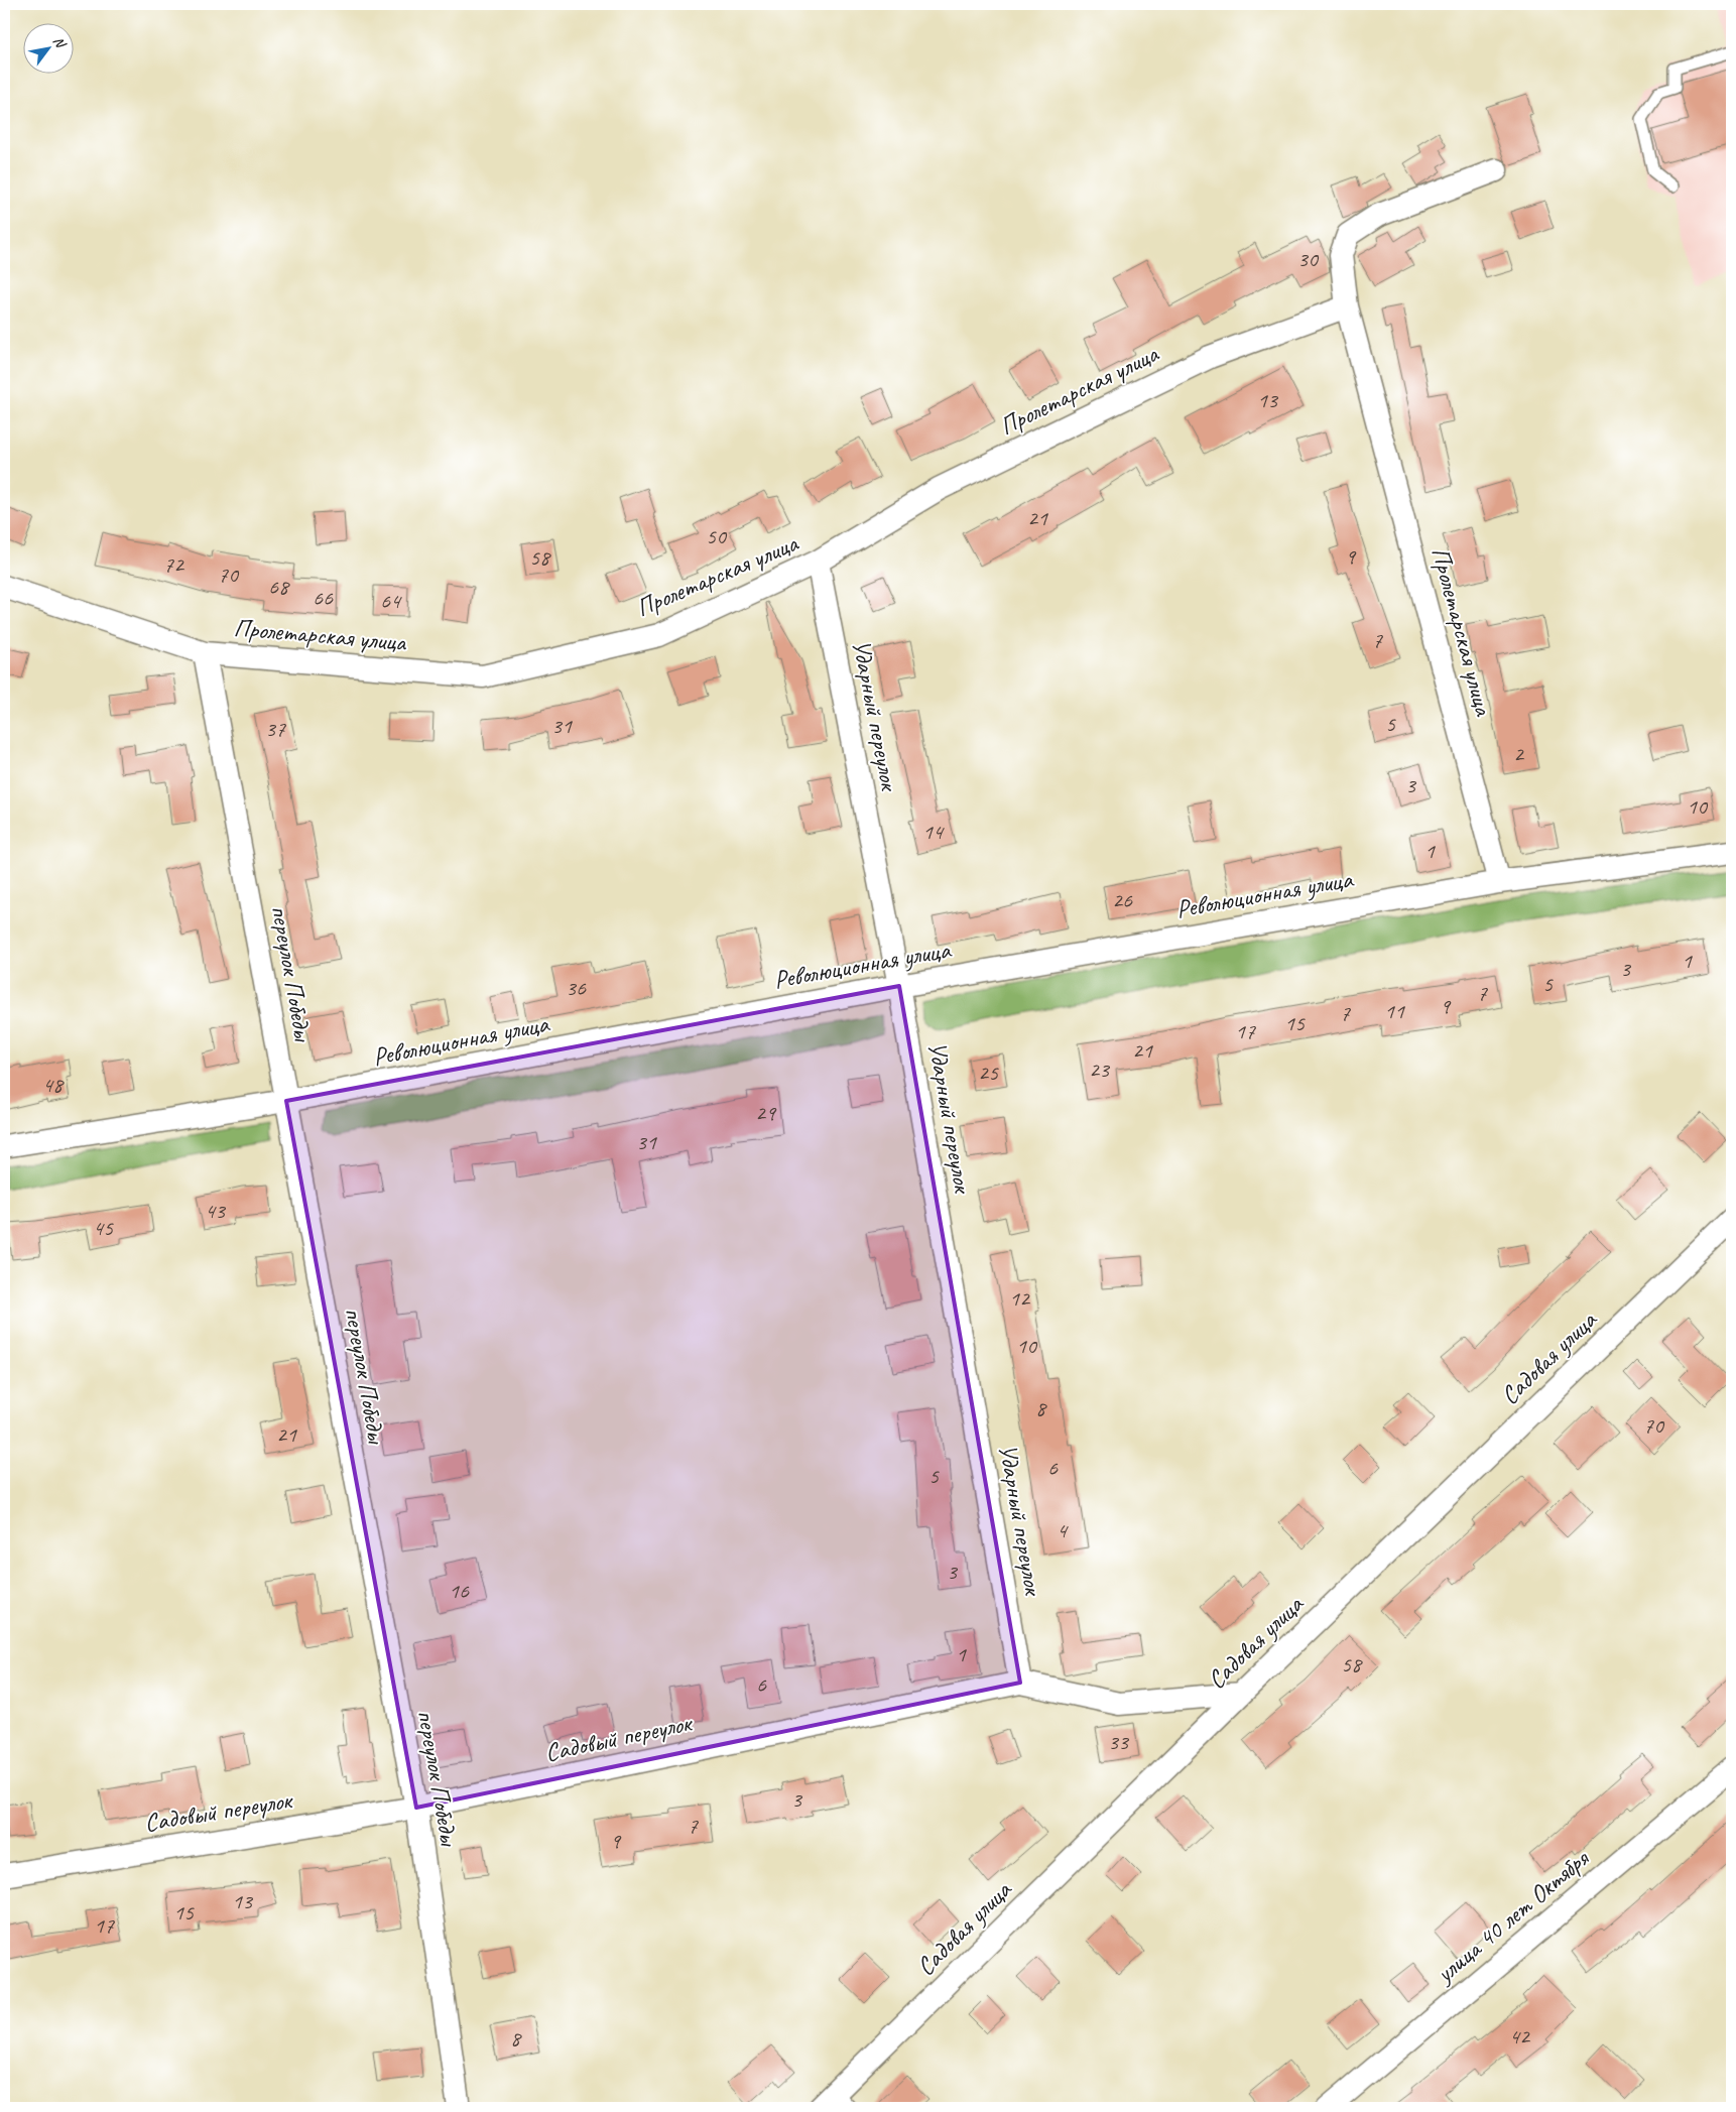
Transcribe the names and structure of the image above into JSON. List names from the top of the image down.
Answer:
{
  "streets": {
    "street": [
      "Пролетарская улица",
      "Ударный переулок",
      "Революционная улица",
      "переулок Победы",
      "Садовая улица",
      "Садовый переулок",
      "улица 40 лет Октября"
    ]
  },
  "crossings": [
    ["Пролетарская улица", "Ударный переулок"],
    ["Пролетарская улица", "Революционная улица"],
    ["Пролетарская улица", "переулок Победы"],
    ["Ударный переулок", "Революционная улица"],
    ["Ударный переулок", "Садовый переулок"],
    ["Революционная улица", "переулок Победы"],
    ["переулок Победы", "Садовый переулок"],
    ["Садовая улица", "Садовый переулок"]
  ],
  "house_numbers": [
    "30",
    "13",
    "21",
    "50",
    "9",
    "58",
    "72",
    "70",
    "68",
    "66",
    "64",
    "7",
    "5",
    "31",
    "37",
    "2",
    "3",
    "10",
    "14",
    "1",
    "26",
    "1",
    "3",
    "5",
    "36",
    "7",
    "9",
    "11",
    "7",
    "15",
    "17",
    "21",
    "23",
    "25",
    "48",
    "29",
    "31",
    "43",
    "45",
    "12",
    "10",
    "8",
    "70",
    "21",
    "6",
    "5",
    "4",
    "3",
    "16",
    "1",
    "58",
    "6",
    "33",
    "3",
    "7",
    "9",
    "13",
    "15",
    "17",
    "42",
    "8"
  ],
  "north": "top right"
}
